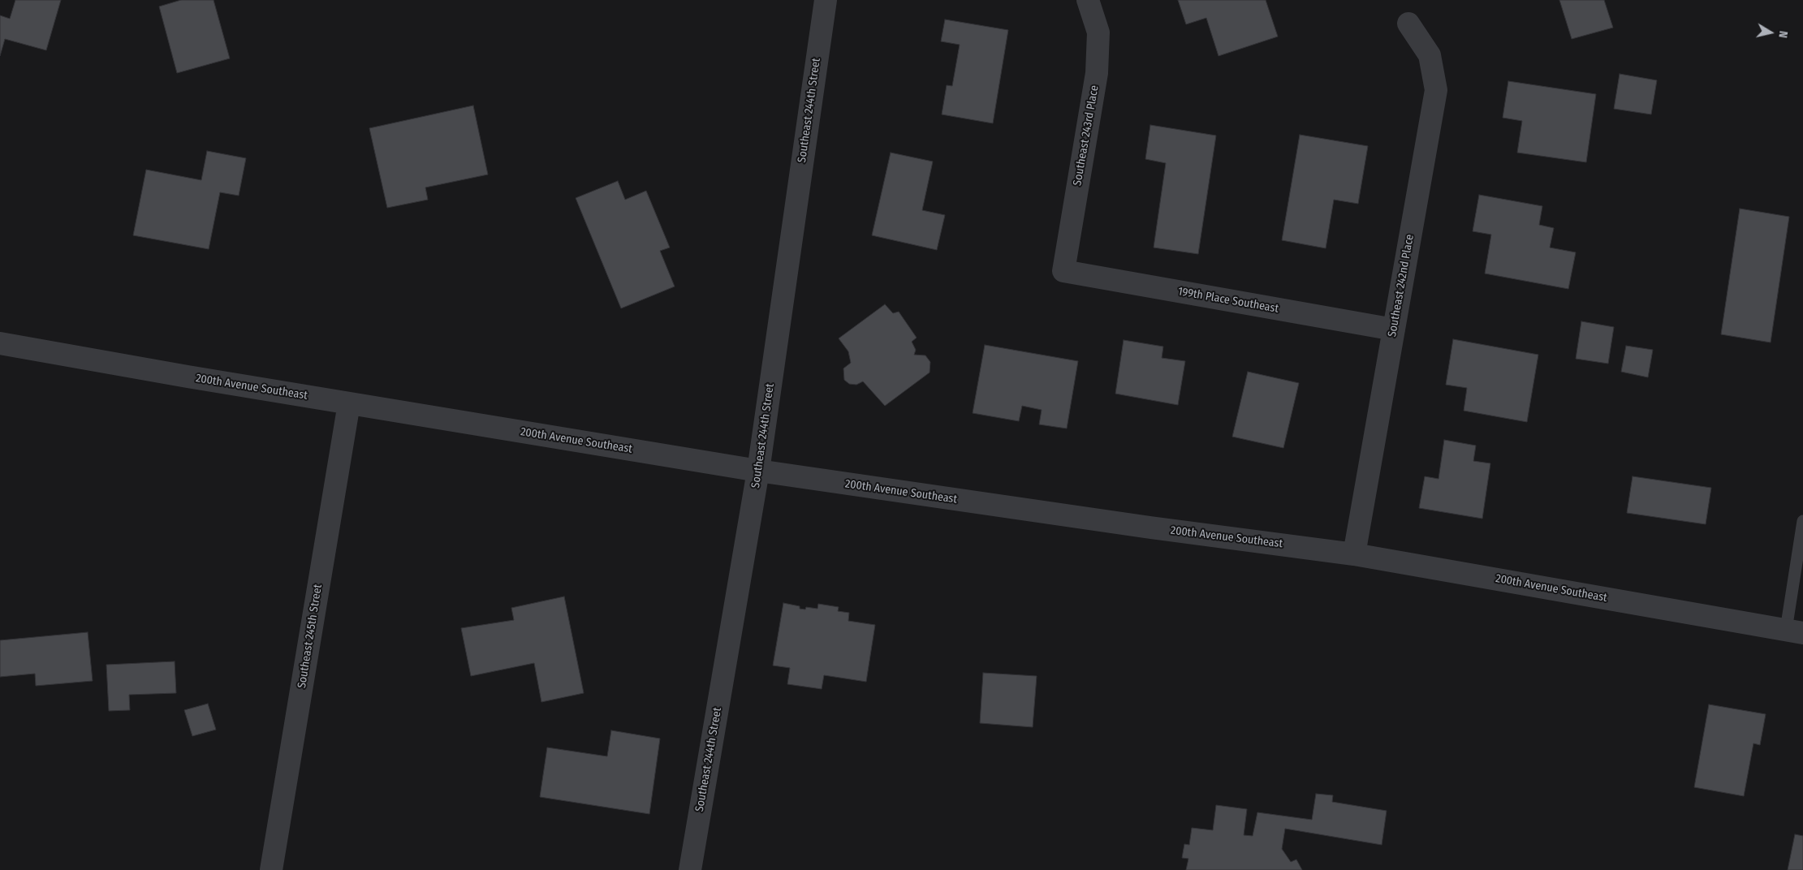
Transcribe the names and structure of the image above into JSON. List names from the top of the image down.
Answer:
{
  "streets": {
    "street": [
      "Southeast 244th Street",
      "Southeast 243rd Place",
      "Southeast 242nd Place",
      "199th Place Southeast",
      "200th Avenue Southeast",
      "Southeast 245th Street"
    ]
  },
  "crossings": [
    ["Southeast 244th Street", "200th Avenue Southeast"],
    ["Southeast 243rd Place", "199th Place Southeast"],
    ["Southeast 242nd Place", "199th Place Southeast"],
    ["Southeast 242nd Place", "200th Avenue Southeast"],
    ["200th Avenue Southeast", "Southeast 245th Street"]
  ],
  "north": "right"
}
